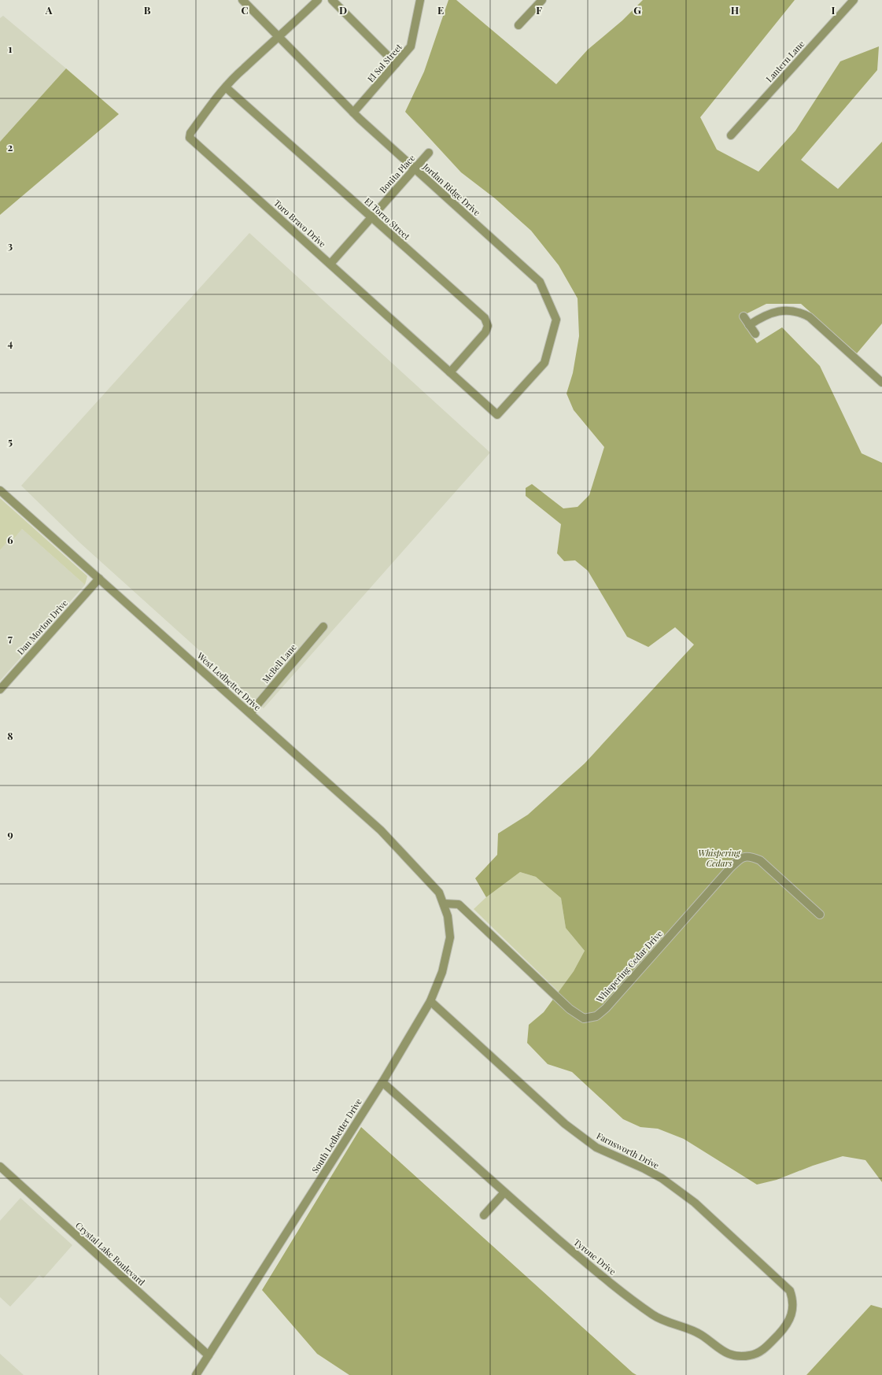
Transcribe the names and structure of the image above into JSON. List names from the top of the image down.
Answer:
{
  "streets": {
    "street": [
      "Lantern Lane",
      "El Sol Street",
      "Bonita Place",
      "Jordan Ridge Drive",
      "El Torro Street",
      "Toro Bravo Drive",
      "Dan Morton Drive",
      "McBell Lane",
      "West Ledbetter Drive",
      "Whispering Cedar Drive",
      "South Ledbetter Drive",
      "Farnsworth Drive",
      "Crystal Lake Boulevard",
      "Tyrone Drive"
    ]
  },
  "crossings": [
    ["El Sol Street", "Jordan Ridge Drive"],
    ["Bonita Place", "Jordan Ridge Drive"],
    ["Bonita Place", "El Torro Street"],
    ["Bonita Place", "Toro Bravo Drive"],
    ["Jordan Ridge Drive", "Toro Bravo Drive"],
    ["El Torro Street", "Toro Bravo Drive"],
    ["Dan Morton Drive", "West Ledbetter Drive"],
    ["McBell Lane", "West Ledbetter Drive"],
    ["West Ledbetter Drive", "South Ledbetter Drive"],
    ["Whispering Cedar Drive", "South Ledbetter Drive"],
    ["South Ledbetter Drive", "Farnsworth Drive"],
    ["South Ledbetter Drive", "Crystal Lake Boulevard"],
    ["South Ledbetter Drive", "Tyrone Drive"],
    ["Farnsworth Drive", "Tyrone Drive"]
  ],
  "parks": ["Whispering Cedars"],
  "grid": {
    "columns": [
      "A",
      "B",
      "C",
      "D",
      "E",
      "F",
      "G",
      "H",
      "I"
    ],
    "rows": [
      "1",
      "2",
      "3",
      "4",
      "5",
      "6",
      "7",
      "8",
      "9"
    ]
  }
}
